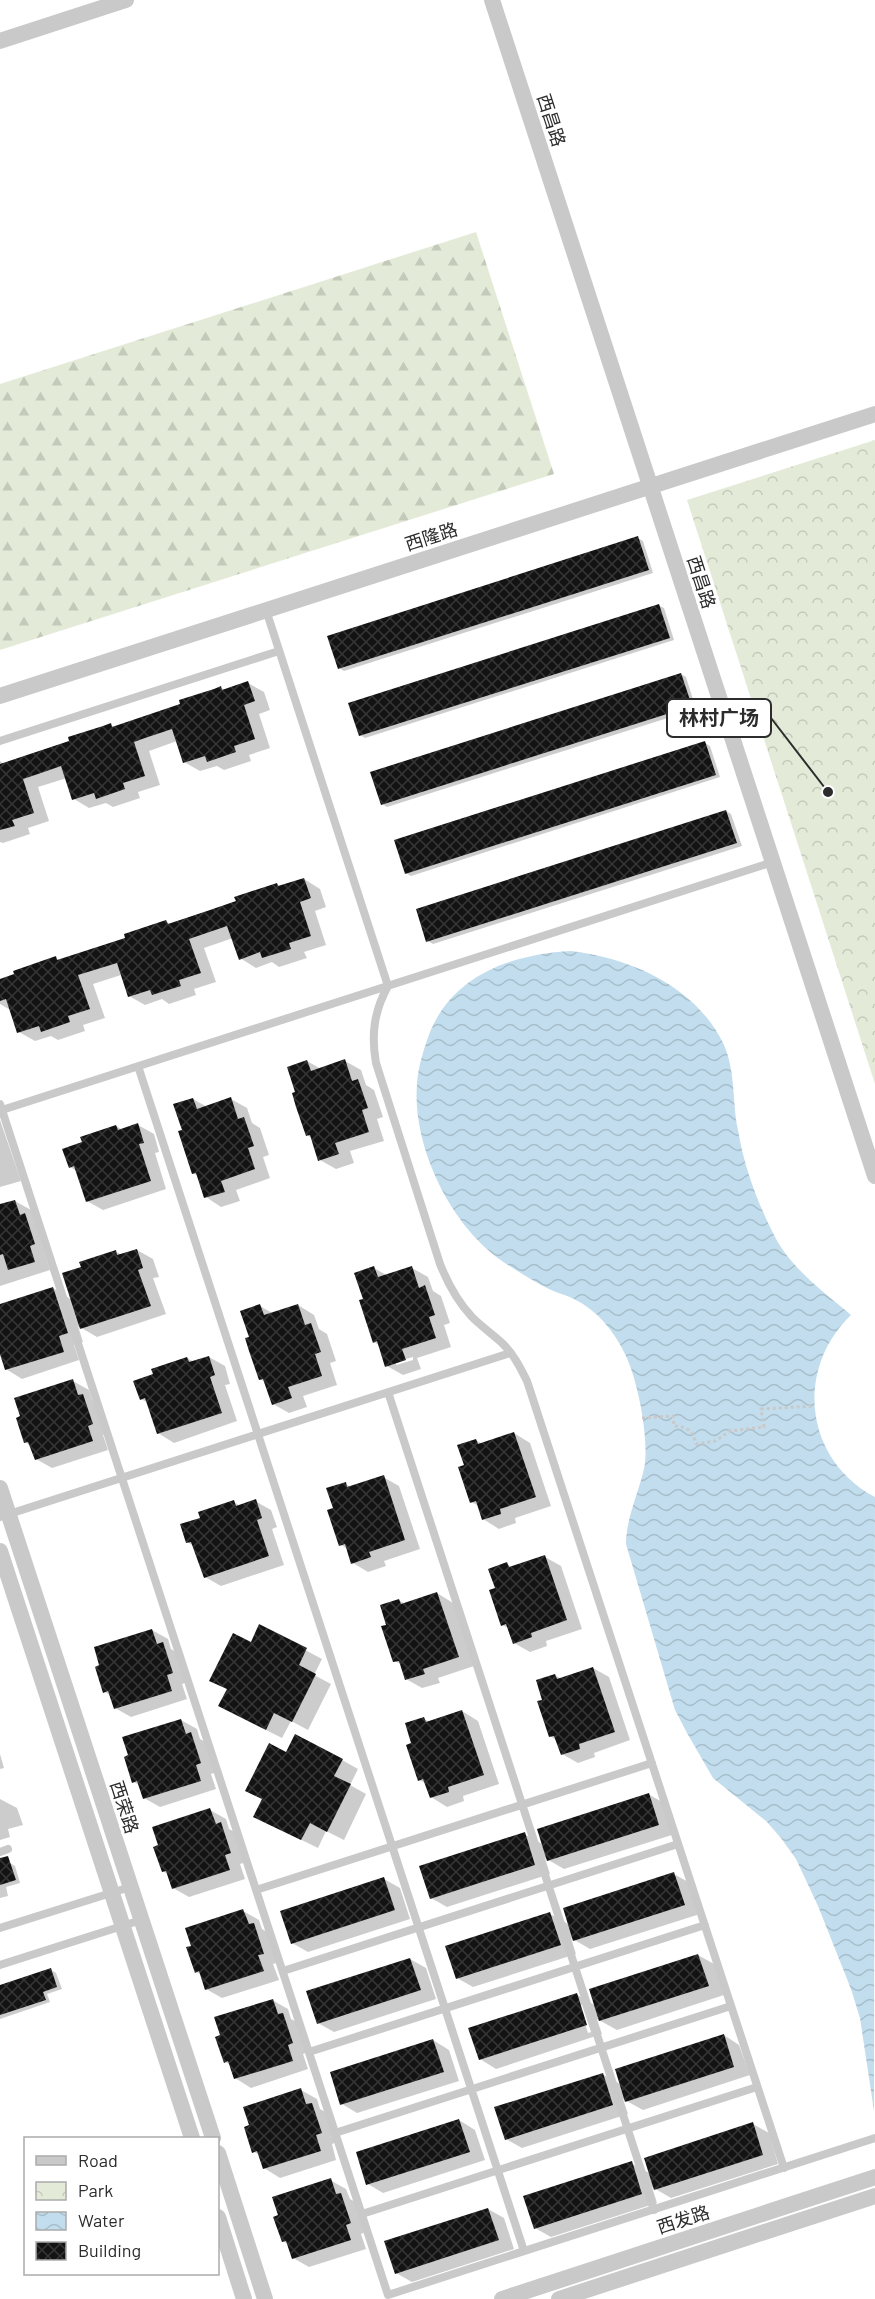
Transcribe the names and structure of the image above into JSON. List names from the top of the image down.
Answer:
{
  "streets": {
    "street": [
      "西昌路",
      "西隆路",
      "西荣路",
      "西发路"
    ]
  },
  "crossings": [
    ["西昌路", "西隆路"]
  ],
  "places": ["林村广场"],
  "legend": [
    "Road",
    "Park",
    "Water",
    "Building"
  ]
}
